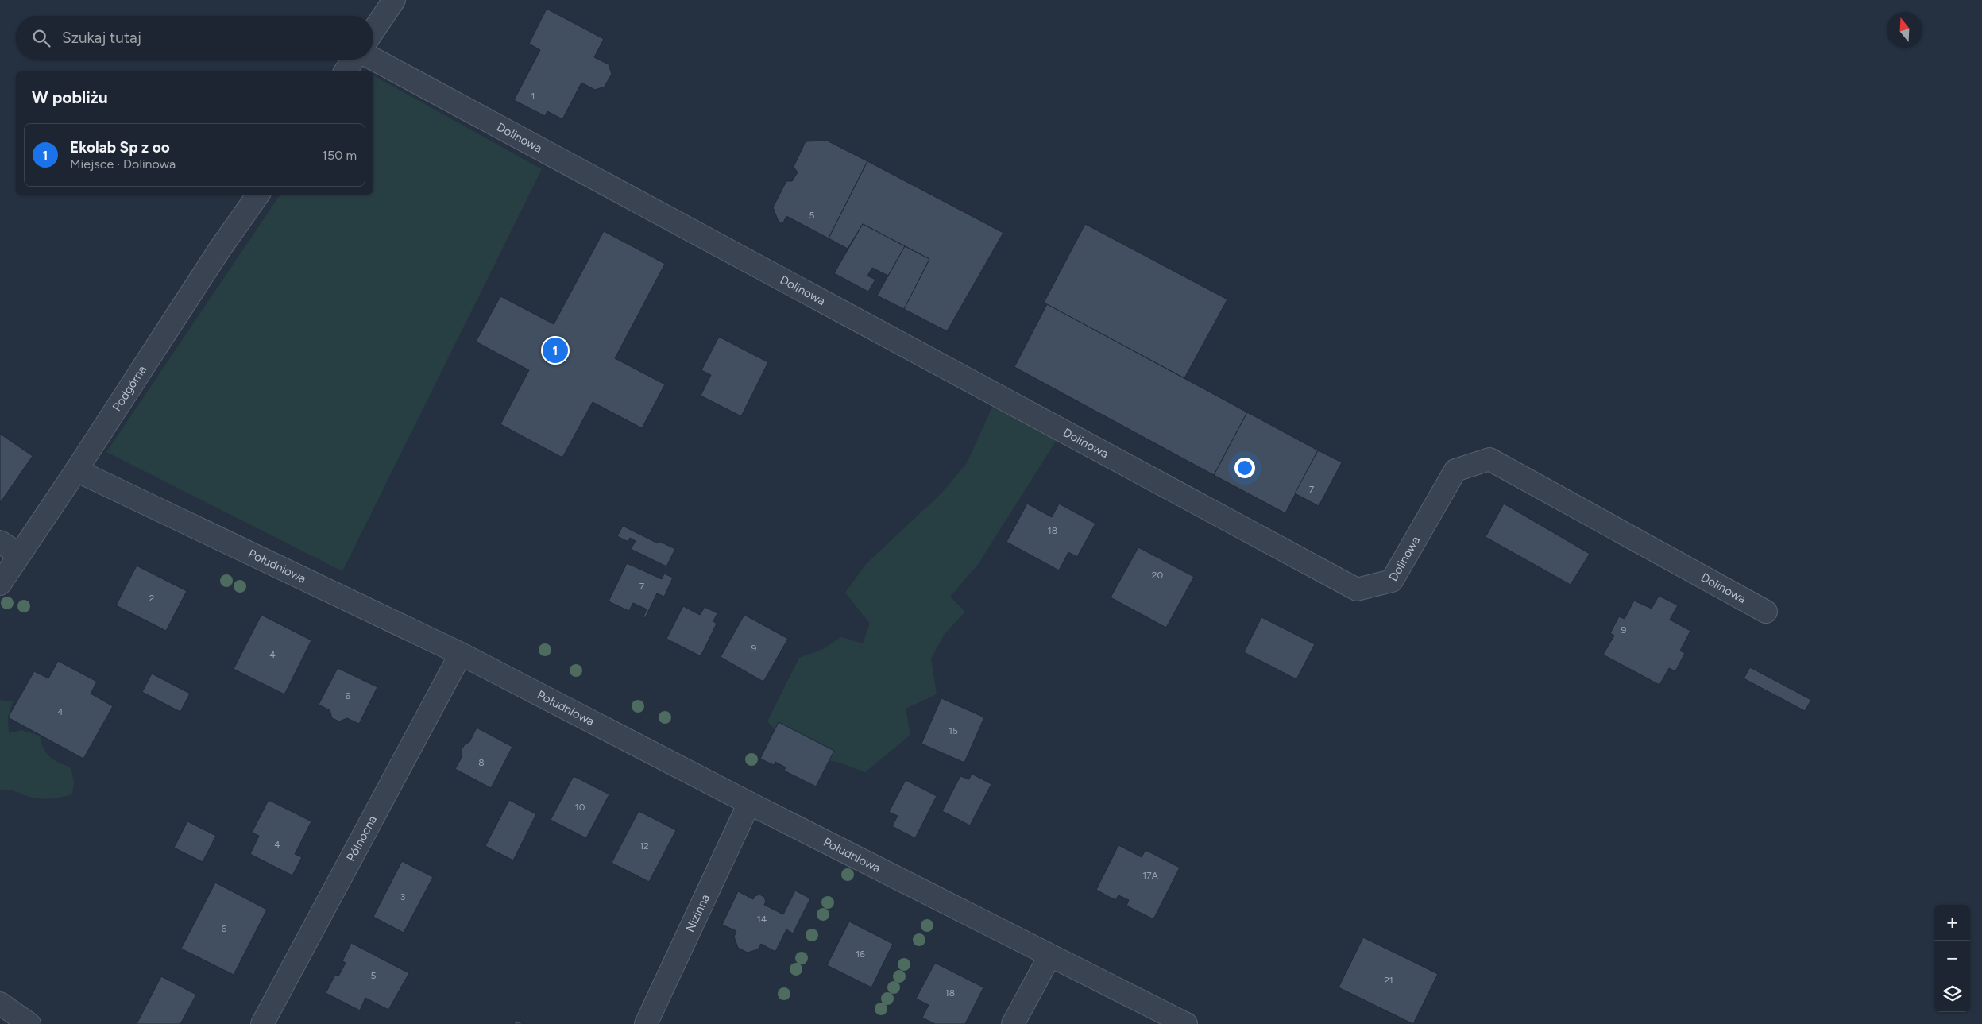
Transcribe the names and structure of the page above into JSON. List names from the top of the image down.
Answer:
{
  "streets": {
    "street": [
      "Dolinowa",
      "Podgórna",
      "Południowa",
      "Północna",
      "Nizinna"
    ]
  },
  "crossings": [
    ["Podgórna", "Południowa"],
    ["Południowa", "Północna"],
    ["Południowa", "Nizinna"]
  ],
  "house_numbers": [
    "1",
    "5",
    "7",
    "18",
    "20",
    "7",
    "2",
    "9",
    "9",
    "4",
    "6",
    "4",
    "15",
    "8",
    "10",
    "4",
    "12",
    "17A",
    "3",
    "14",
    "6",
    "16",
    "5",
    "21",
    "18"
  ],
  "north": "top",
  "page": {
    "search": "Szukaj tutaj",
    "heading": "W pobliżu",
    "list": [
      {
        "mark": "1",
        "name": "Ekolab Sp z oo",
        "note": "Miejsce · Dolinowa",
        "value": "150 m"
      }
    ],
    "pins": "1",
    "map_buttons": ["+", "−"]
  }
}
